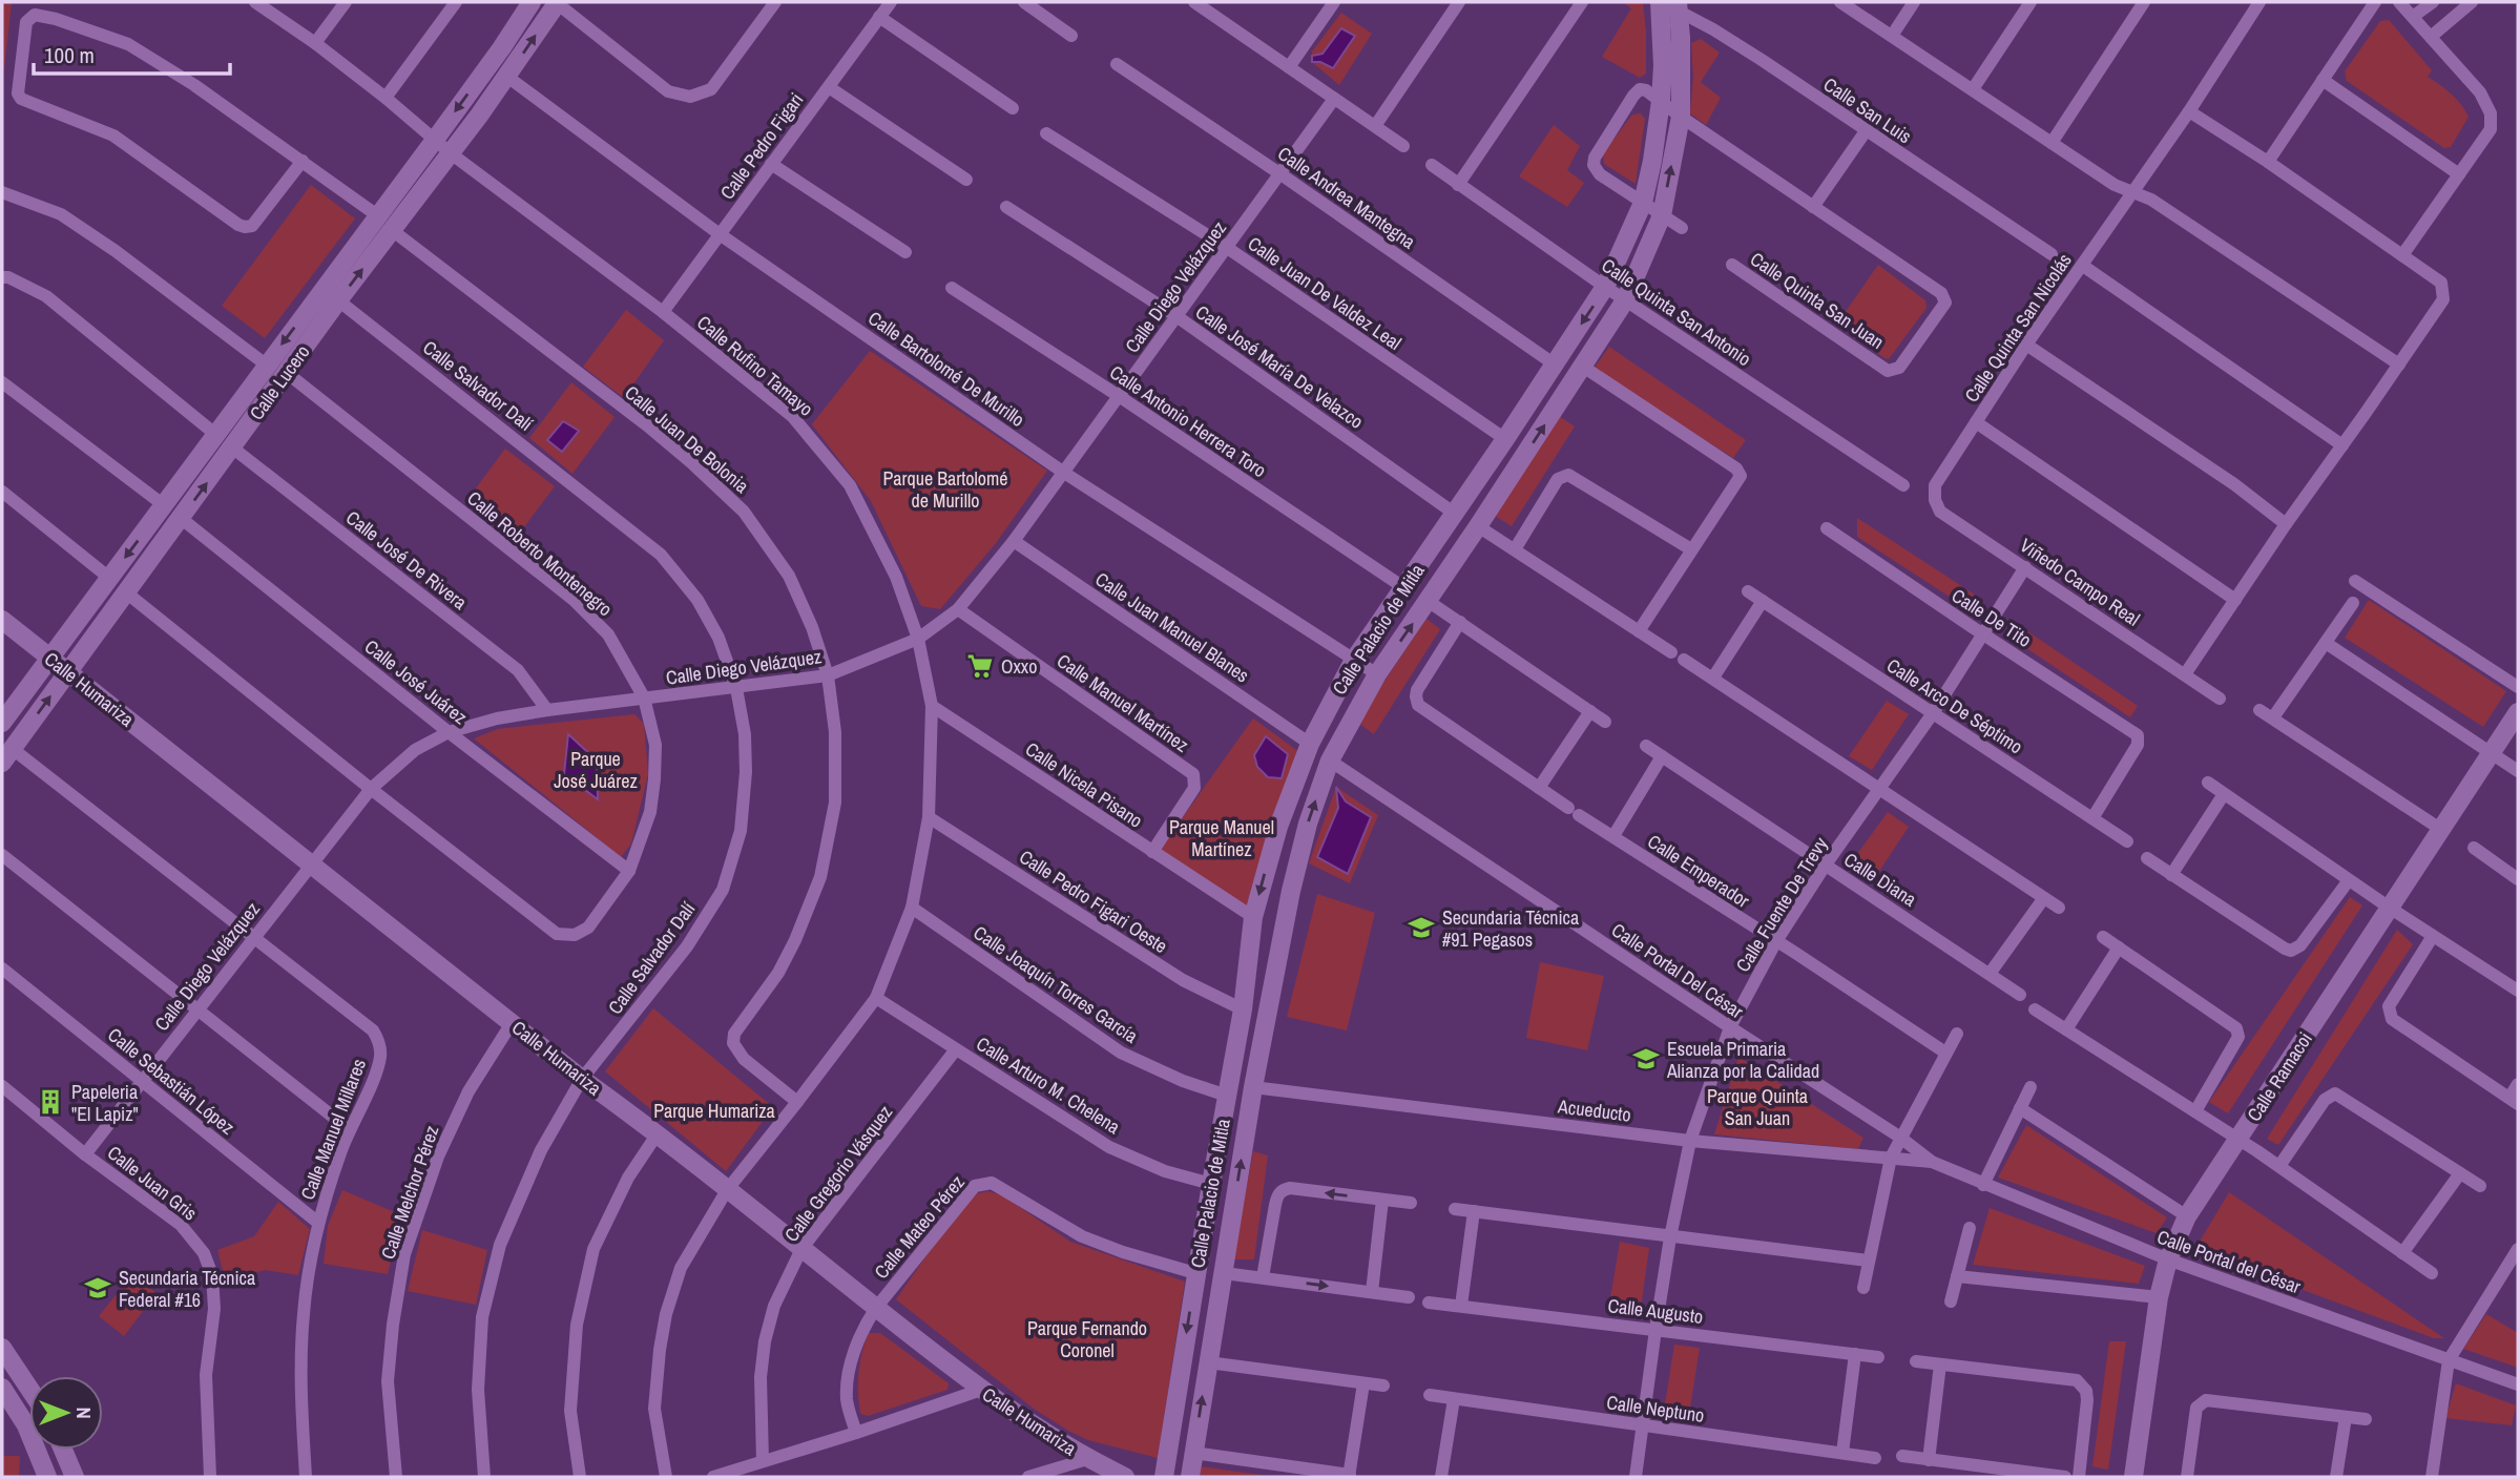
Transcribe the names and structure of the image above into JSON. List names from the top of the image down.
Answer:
{
  "streets": {
    "street": [
      "Calle San Luis",
      "Calle Pedro Figari",
      "Calle Andrea Mantegna",
      "Calle Diego Velázquez",
      "Calle Juan De Valdez Leal",
      "Calle Quinta San Juan",
      "Calle Quinta San Antonio",
      "Calle Quinta San Nicolás",
      "Calle Rufino Tamayo",
      "Calle José María De Velazco",
      "Calle Bartolomé De Murillo",
      "Calle Lucero",
      "Calle Salvador Dalí",
      "Calle Antonio Herrera Toro",
      "Calle Juan De Bolonia",
      "Calle Roberto Montenegro",
      "Calle José De Rivera",
      "Viñedo Campo Real",
      "Calle De Tito",
      "Calle Juan Manuel Blanes",
      "Calle Palacio de Mitla",
      "Calle José Juárez",
      "Calle Humariza",
      "Calle Manuel Martínez",
      "Calle Arco De Séptimo",
      "Calle Nicela Pisano",
      "Calle Emperador",
      "Calle Diana",
      "Calle Pedro Figari Oeste",
      "Calle Fuente De Trevy",
      "Calle Portal Del César",
      "Calle Joaquín Torres García",
      "Calle Ramacoi",
      "Calle Sebastián López",
      "Calle Arturo M. Chelena",
      "Acueducto",
      "Calle Manuel Millares",
      "Calle Gregorio Vásquez",
      "Calle Juan Gris",
      "Calle Melchor Pérez",
      "Calle Mateo Pérez",
      "Calle Portal del César",
      "Calle Augusto",
      "Calle Neptuno"
    ]
  },
  "crossings": [
    ["Calle San Luis", "Calle Palacio de Mitla"],
    ["Calle Pedro Figari", "Calle Rufino Tamayo"],
    ["Calle Pedro Figari", "Calle Bartolomé De Murillo"],
    ["Calle Andrea Mantegna", "Calle Diego Velázquez"],
    ["Calle Andrea Mantegna", "Calle Palacio de Mitla"],
    ["Calle Diego Velázquez", "Calle Juan De Valdez Leal"],
    ["Calle Diego Velázquez", "Calle Rufino Tamayo"],
    ["Calle Diego Velázquez", "Calle José María De Velazco"],
    ["Calle Diego Velázquez", "Calle Bartolomé De Murillo"],
    ["Calle Diego Velázquez", "Calle Salvador Dalí"],
    ["Calle Diego Velázquez", "Calle Antonio Herrera Toro"],
    ["Calle Diego Velázquez", "Calle Juan De Bolonia"],
    ["Calle Diego Velázquez", "Calle Roberto Montenegro"],
    ["Calle Diego Velázquez", "Calle José De Rivera"],
    ["Calle Diego Velázquez", "Calle Juan Manuel Blanes"],
    ["Calle Diego Velázquez", "Calle José Juárez"],
    ["Calle Diego Velázquez", "Calle Humariza"],
    ["Calle Diego Velázquez", "Calle Manuel Martínez"],
    ["Calle Diego Velázquez", "Calle Sebastián López"],
    ["Calle Diego Velázquez", "Calle Manuel Millares"],
    ["Calle Diego Velázquez", "Calle Juan Gris"],
    ["Calle Juan De Valdez Leal", "Calle Palacio de Mitla"],
    ["Calle Quinta San Juan", "Calle Palacio de Mitla"],
    ["Calle Quinta San Antonio", "Calle Palacio de Mitla"],
    ["Calle Quinta San Nicolás", "Viñedo Campo Real"],
    ["Calle Rufino Tamayo", "Calle Lucero"],
    ["Calle Rufino Tamayo", "Calle Juan De Bolonia"],
    ["Calle Rufino Tamayo", "Calle Humariza"],
    ["Calle Rufino Tamayo", "Calle Nicela Pisano"],
    ["Calle Rufino Tamayo", "Calle Pedro Figari Oeste"],
    ["Calle Rufino Tamayo", "Calle Joaquín Torres García"],
    ["Calle Rufino Tamayo", "Calle Arturo M. Chelena"],
    ["Calle José María De Velazco", "Calle Palacio de Mitla"],
    ["Calle Bartolomé De Murillo", "Calle Lucero"],
    ["Calle Bartolomé De Murillo", "Calle Palacio de Mitla"],
    ["Calle Lucero", "Calle Salvador Dalí"],
    ["Calle Lucero", "Calle Juan De Bolonia"],
    ["Calle Lucero", "Calle Roberto Montenegro"],
    ["Calle Lucero", "Calle José De Rivera"],
    ["Calle Lucero", "Calle José Juárez"],
    ["Calle Lucero", "Calle Humariza"],
    ["Calle Lucero", "Calle Manuel Millares"],
    ["Calle Salvador Dalí", "Calle Humariza"],
    ["Calle Antonio Herrera Toro", "Calle Palacio de Mitla"],
    ["Calle Roberto Montenegro", "Calle José Juárez"],
    ["Viñedo Campo Real", "Calle Fuente De Trevy"],
    ["Calle De Tito", "Calle Arco De Séptimo"],
    ["Calle De Tito", "Calle Fuente De Trevy"],
    ["Calle Juan Manuel Blanes", "Calle Palacio de Mitla"],
    ["Calle Palacio de Mitla", "Calle Nicela Pisano"],
    ["Calle Palacio de Mitla", "Calle Pedro Figari Oeste"],
    ["Calle Palacio de Mitla", "Calle Portal Del César"],
    ["Calle Palacio de Mitla", "Calle Joaquín Torres García"],
    ["Calle Palacio de Mitla", "Calle Arturo M. Chelena"],
    ["Calle Palacio de Mitla", "Acueducto"],
    ["Calle Palacio de Mitla", "Calle Mateo Pérez"],
    ["Calle Humariza", "Calle Gregorio Vásquez"],
    ["Calle Humariza", "Calle Melchor Pérez"],
    ["Calle Humariza", "Calle Mateo Pérez"],
    ["Calle Manuel Martínez", "Calle Nicela Pisano"],
    ["Calle Arco De Séptimo", "Calle Fuente De Trevy"],
    ["Calle Emperador", "Calle Fuente De Trevy"],
    ["Calle Diana", "Calle Fuente De Trevy"],
    ["Calle Fuente De Trevy", "Calle Portal Del César"],
    ["Calle Fuente De Trevy", "Acueducto"],
    ["Calle Fuente De Trevy", "Calle Augusto"],
    ["Calle Fuente De Trevy", "Calle Neptuno"],
    ["Calle Portal Del César", "Acueducto"],
    ["Calle Portal Del César", "Calle Portal del César"],
    ["Calle Ramacoi", "Calle Portal del César"],
    ["Calle Sebastián López", "Calle Manuel Millares"],
    ["Calle Arturo M. Chelena", "Calle Gregorio Vásquez"],
    ["Acueducto", "Calle Portal del César"]
  ],
  "parks": [
    "Parque Bartolomé de Murillo",
    "Parque José Juárez",
    "Parque Manuel Martínez",
    "Parque Quinta San Juan",
    "Parque Humariza",
    "Parque Fernando Coronel"
  ],
  "places": {
    "supermarket": ["Oxxo"],
    "school or university": ["Secundaria Técnica #91 Pegasos", "Escuela Primaria Alianza por la Calidad", "Secundaria Técnica Federal #16"],
    "building": ["Papeleria \"El Lapiz\""]
  },
  "scale_bar": "100 m",
  "north": "right"
}
